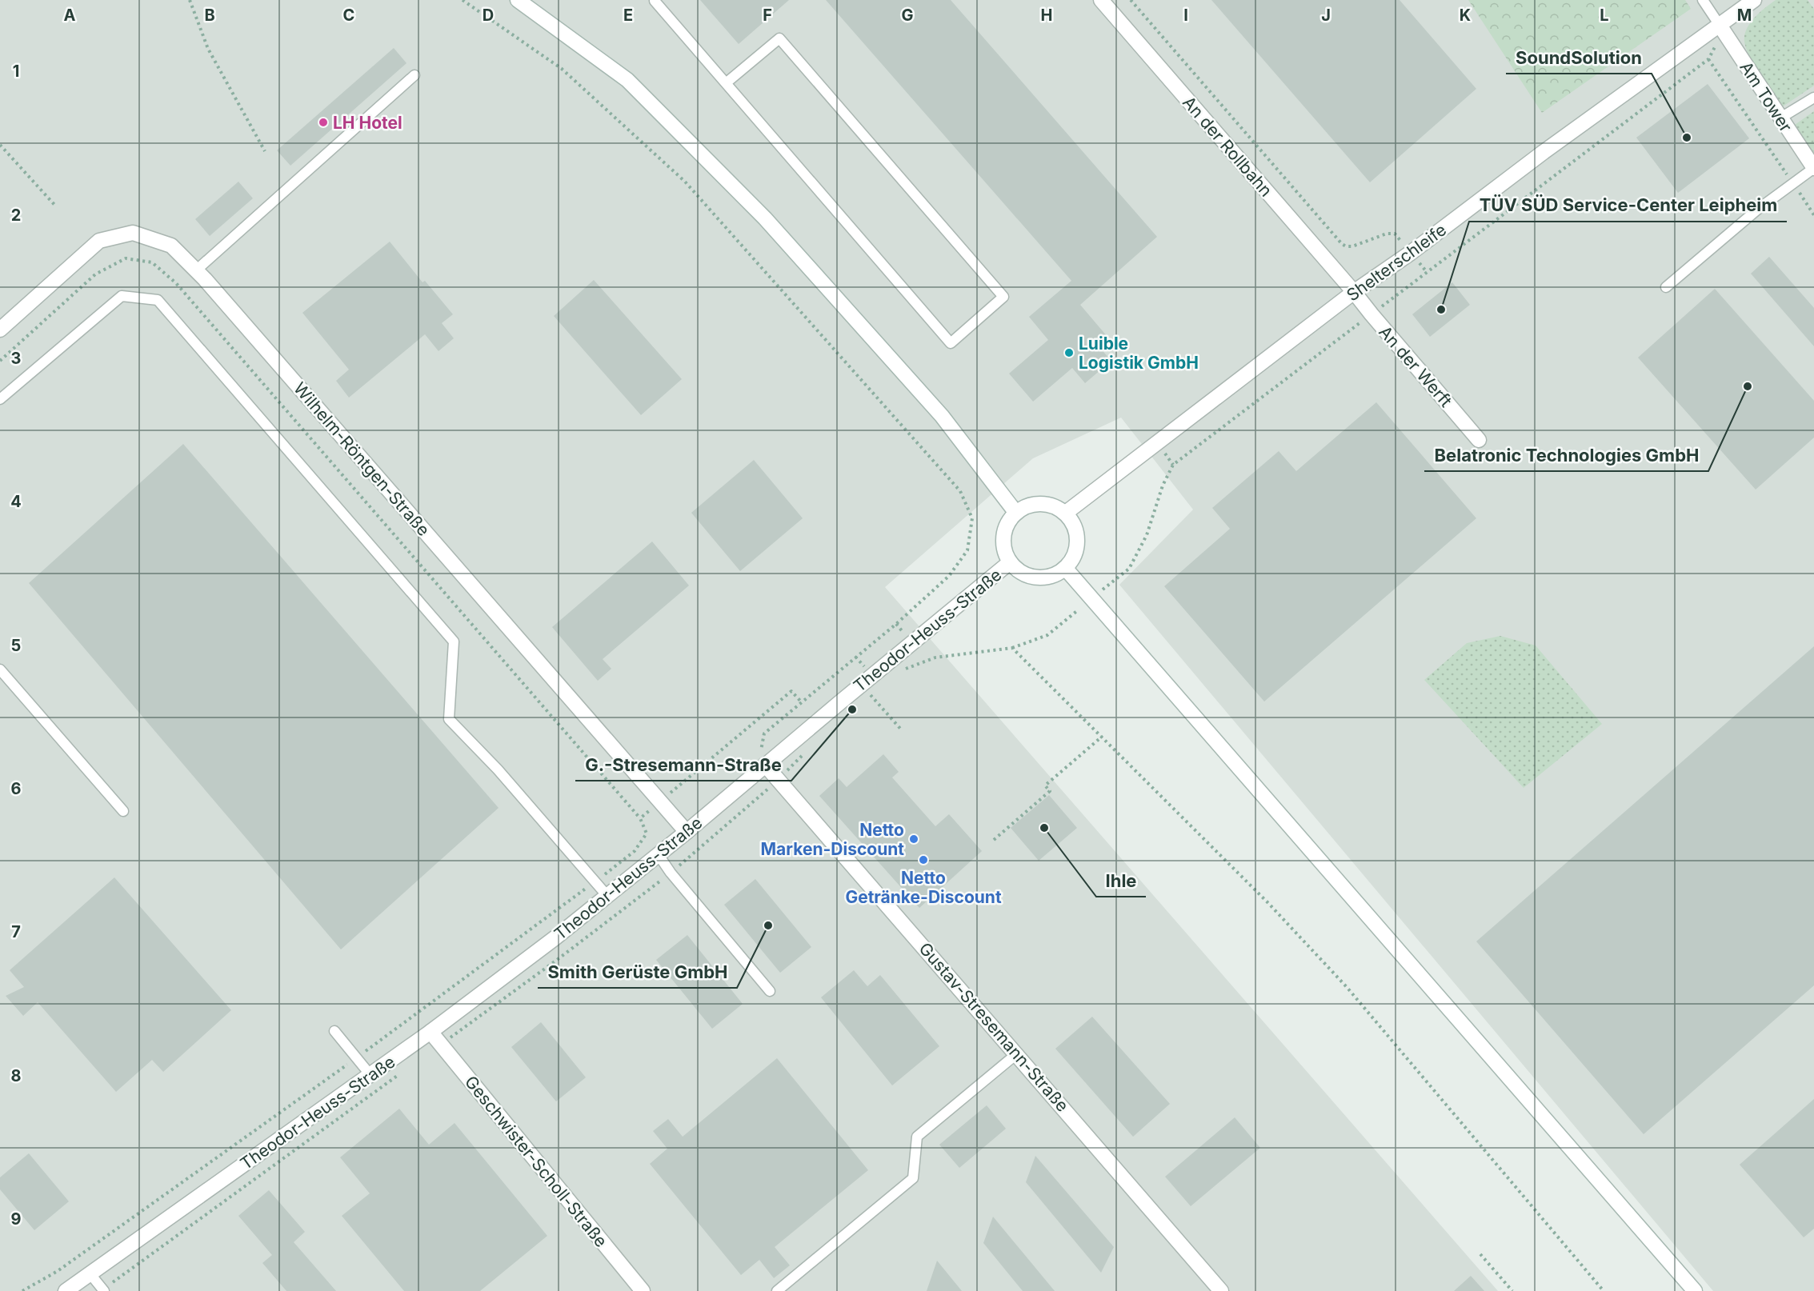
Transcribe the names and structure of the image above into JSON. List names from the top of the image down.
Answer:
{
  "streets": {
    "street": [
      "Am Tower",
      "An der Rollbahn",
      "Shelterschleife",
      "An der Werft",
      "Wilhelm-Röntgen-Straße",
      "Theodor-Heuss-Straße",
      "Gustav-Stresemann-Straße",
      "Geschwister-Scholl-Straße"
    ]
  },
  "crossings": [
    ["Am Tower", "Shelterschleife"],
    ["An der Rollbahn", "Shelterschleife"],
    ["An der Rollbahn", "An der Werft"],
    ["Shelterschleife", "An der Werft"],
    ["Shelterschleife", "Theodor-Heuss-Straße"],
    ["Wilhelm-Röntgen-Straße", "Theodor-Heuss-Straße"],
    ["Theodor-Heuss-Straße", "Gustav-Stresemann-Straße"],
    ["Theodor-Heuss-Straße", "Geschwister-Scholl-Straße"]
  ],
  "places": [
    "LH Hotel",
    "SoundSolution",
    "TÜV SÜD Service-Center Leipheim",
    "Luible Logistik GmbH",
    "Belatronic Technologies GmbH",
    "G.-Stresemann-Straße",
    "Ihle",
    "Netto Marken-Discount",
    "Netto Getränke-Discount",
    "Smith Gerüste GmbH"
  ],
  "grid": {
    "columns": [
      "A",
      "B",
      "C",
      "D",
      "E",
      "F",
      "G",
      "H",
      "I",
      "J",
      "K",
      "L",
      "M"
    ],
    "rows": [
      "1",
      "2",
      "3",
      "4",
      "5",
      "6",
      "7",
      "8",
      "9"
    ]
  }
}
